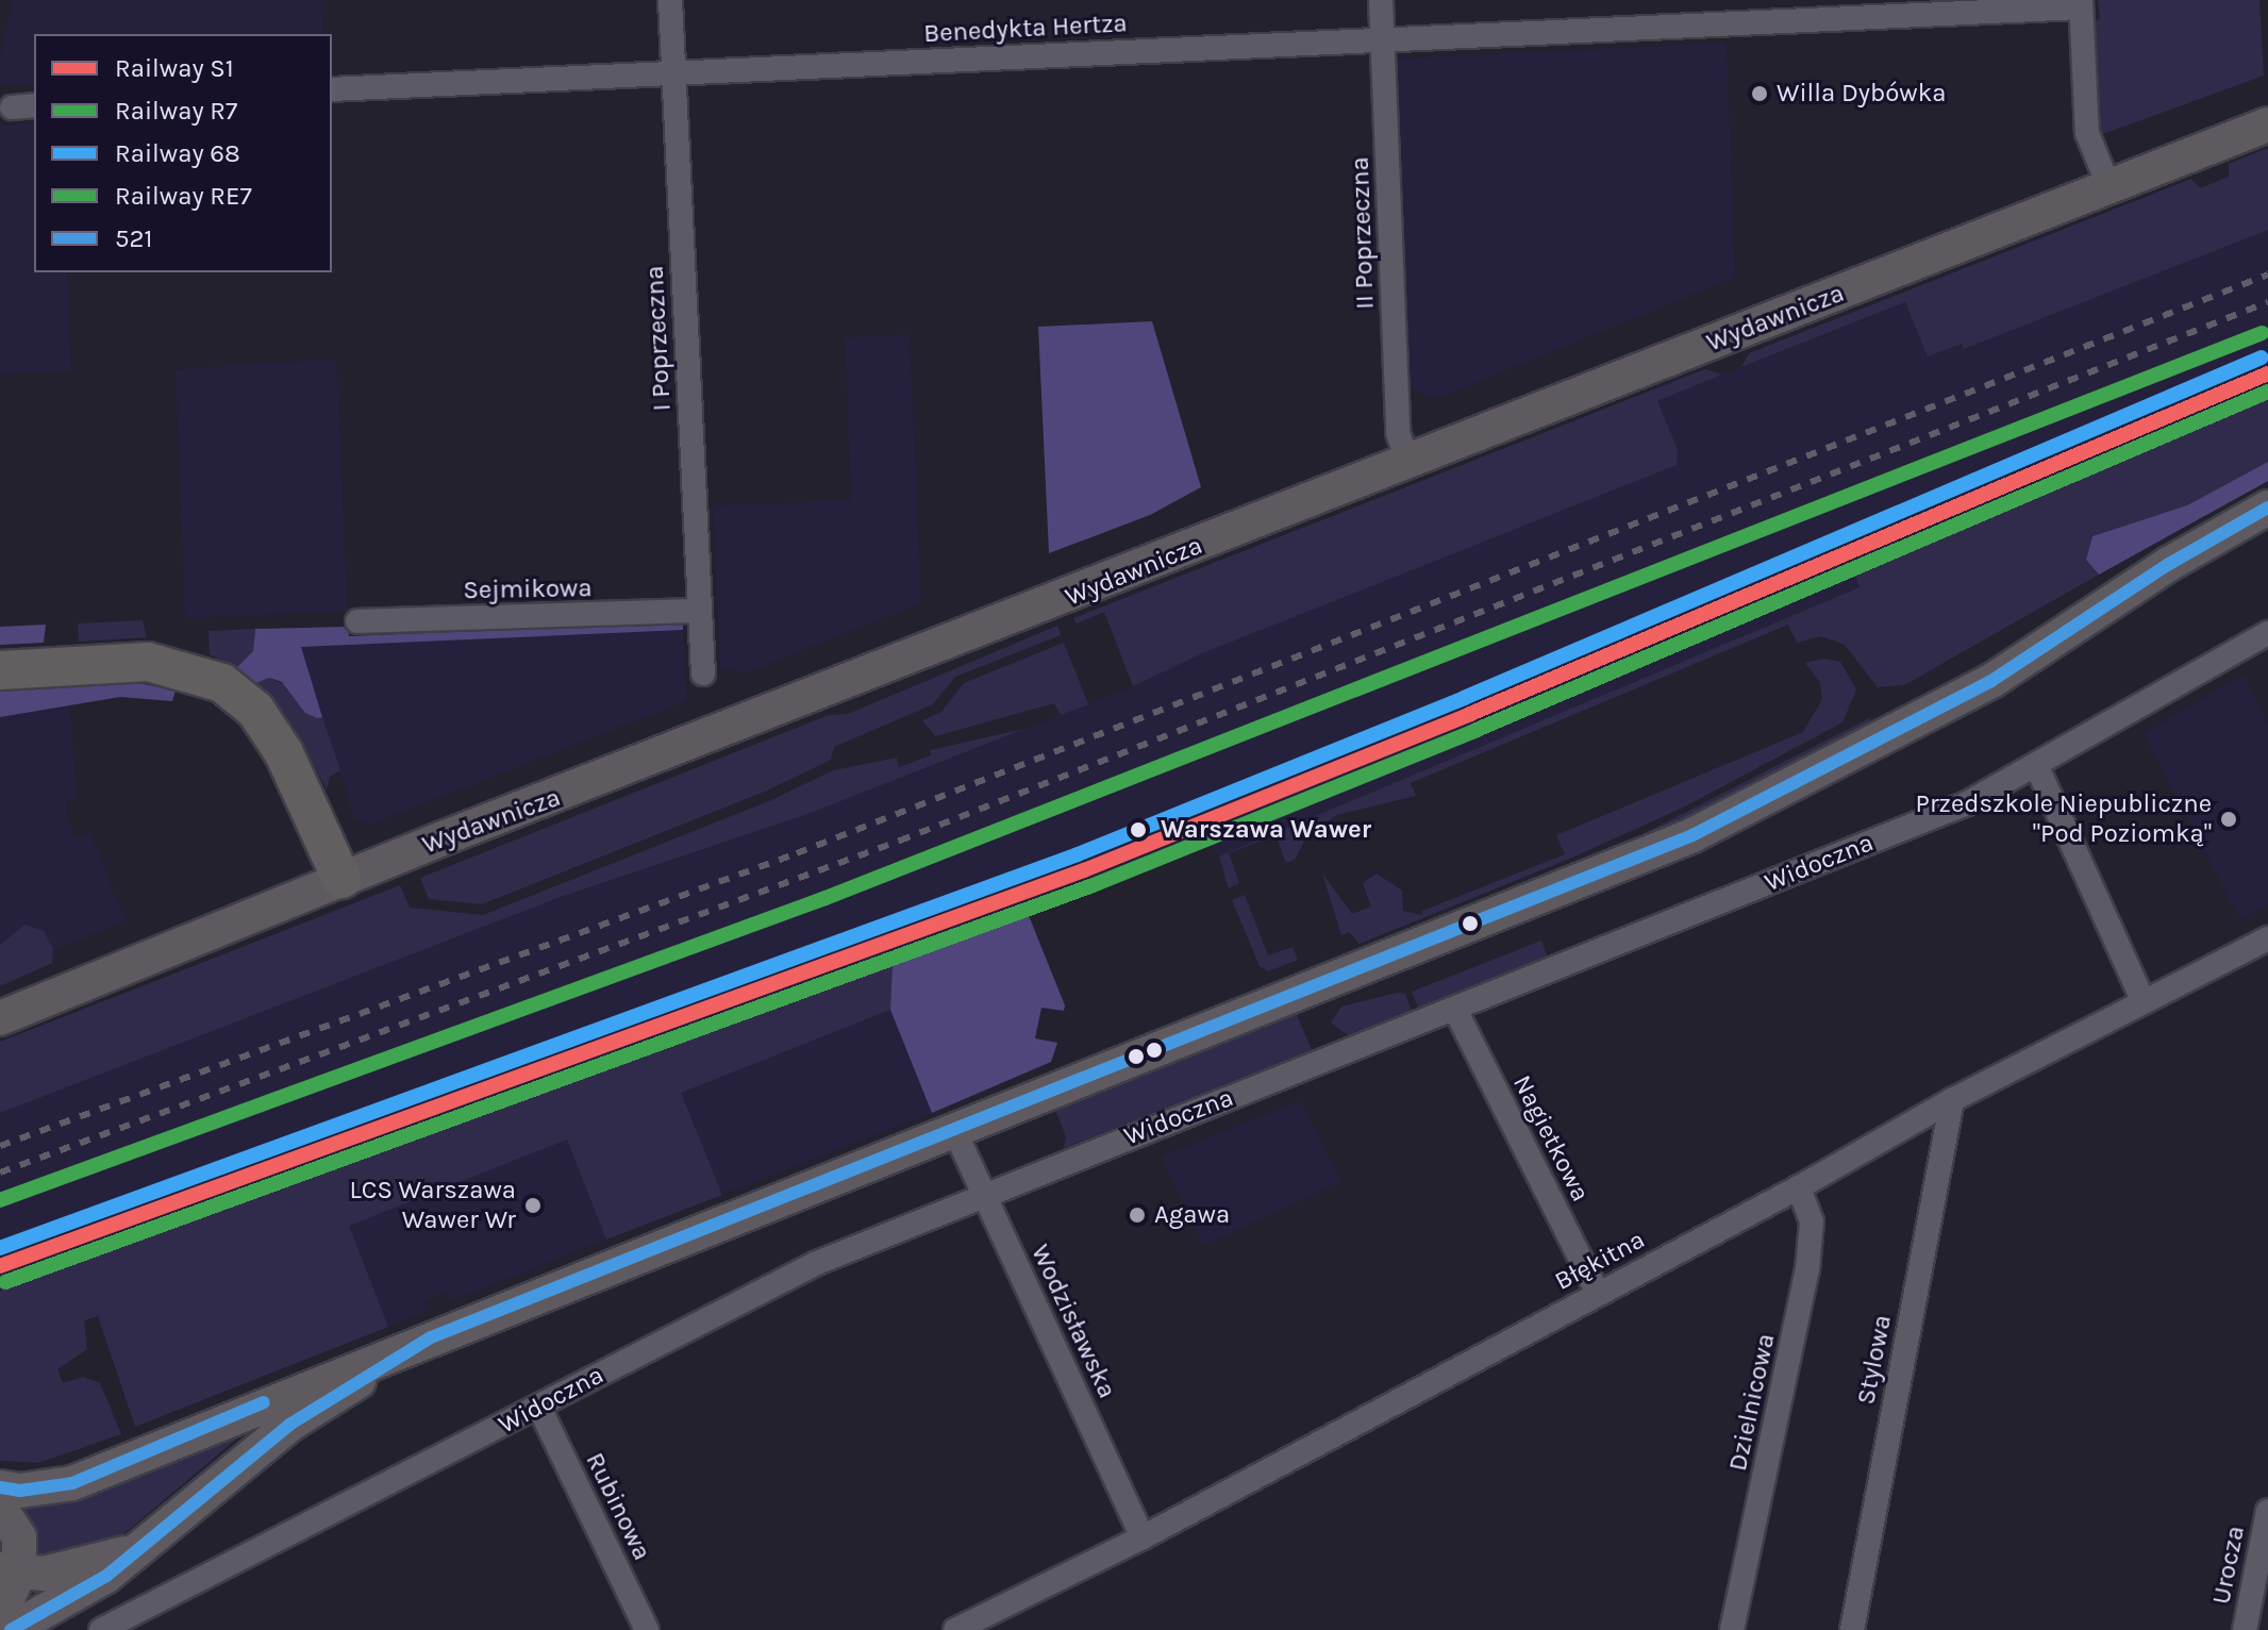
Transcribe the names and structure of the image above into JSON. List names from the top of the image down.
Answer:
{
  "streets": {
    "main road": ["Wydawnicza"],
    "street": [
      "Benedykta Hertza",
      "II Poprzeczna",
      "I Poprzeczna",
      "Sejmikowa",
      "Widoczna",
      "Nagietkowa",
      "Błękitna",
      "Wodzisławska",
      "Stylowa",
      "Dzielnicowa",
      "Rubinowa",
      "Urocza"
    ]
  },
  "crossings": [
    ["Benedykta Hertza", "II Poprzeczna"],
    ["Benedykta Hertza", "I Poprzeczna"],
    ["II Poprzeczna", "Wydawnicza"],
    ["I Poprzeczna", "Sejmikowa"],
    ["Widoczna", "Nagietkowa"],
    ["Widoczna", "Wodzisławska"],
    ["Widoczna", "Rubinowa"],
    ["Nagietkowa", "Błękitna"],
    ["Błękitna", "Wodzisławska"],
    ["Błękitna", "Stylowa"],
    ["Błękitna", "Dzielnicowa"]
  ],
  "places": [
    "Willa Dybówka",
    "Przedszkole Niepubliczne \"Pod Poziomką\"",
    "Warszawa Wawer",
    "LCS Warszawa Wawer Wr",
    "Agawa"
  ],
  "lines": [
    "rail line RE7",
    "rail line 68",
    "rail line S1",
    "rail line R7",
    "transit line 521"
  ],
  "legend": [
    "Railway S1",
    "Railway R7",
    "Railway 68",
    "Railway RE7",
    "521"
  ]
}
